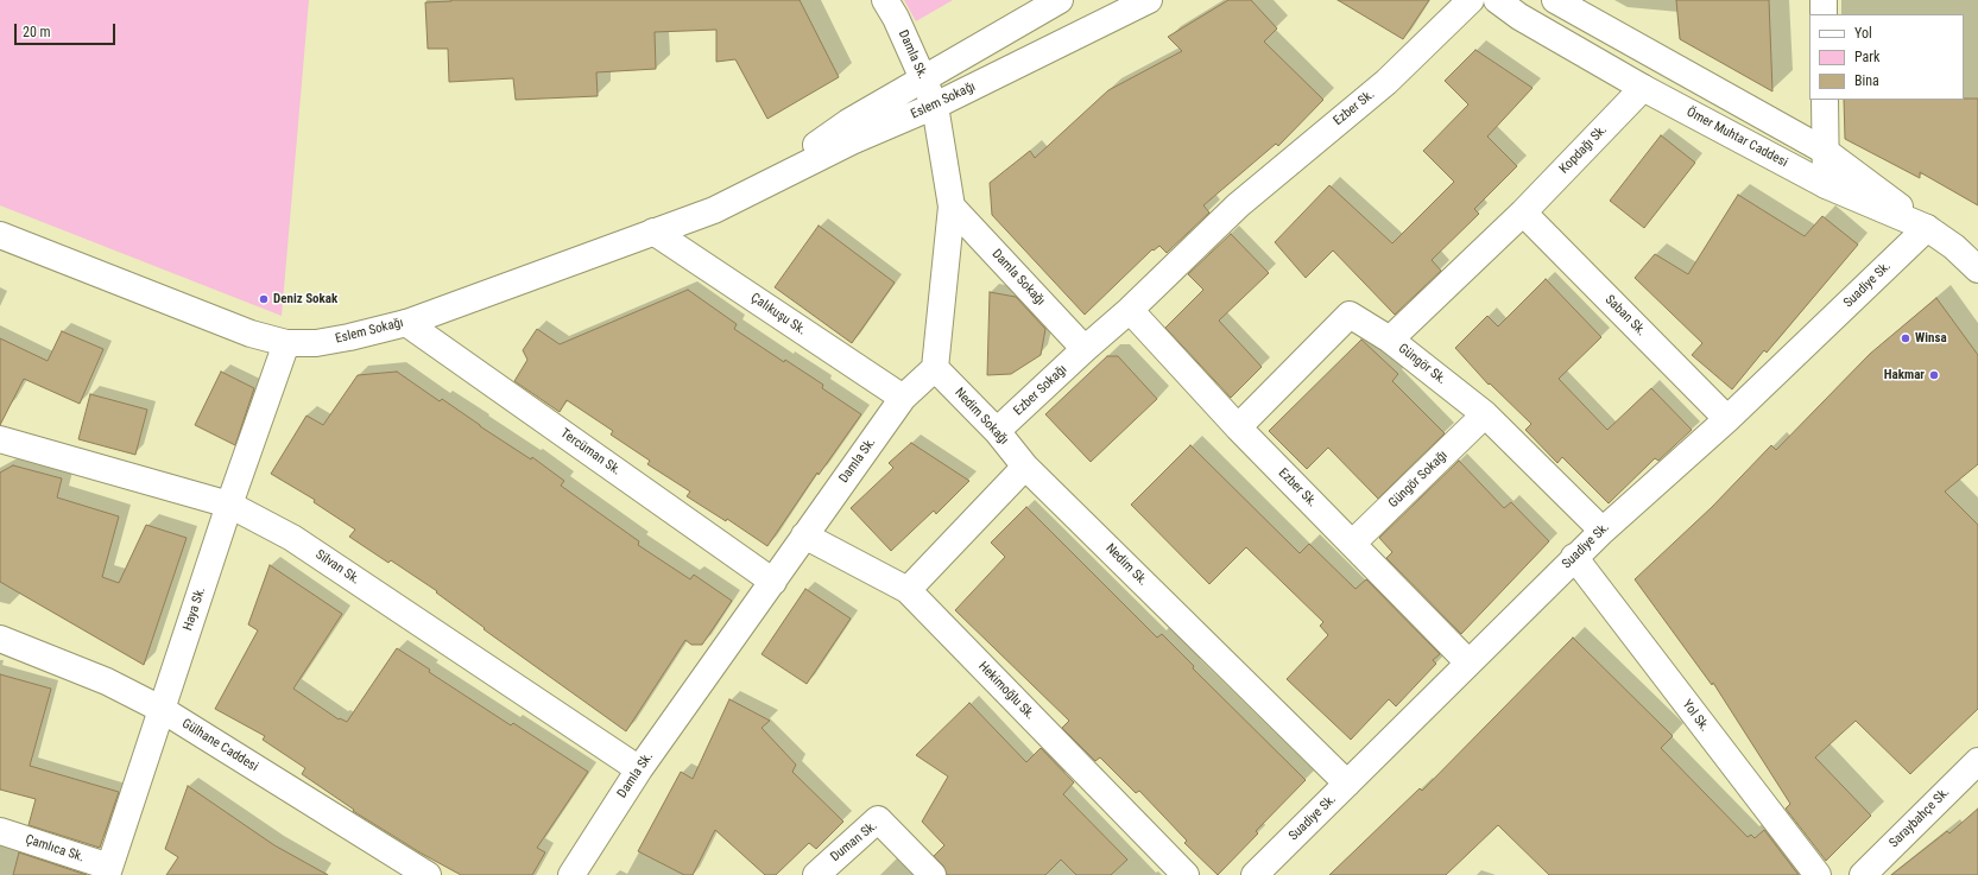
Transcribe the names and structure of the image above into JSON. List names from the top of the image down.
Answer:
{
  "streets": {
    "street": [
      "Damla Sk.",
      "Eslem Sokağı",
      "Ezber Sk.",
      "Ömer Muhtar Caddesi",
      "Kopdağı Sk.",
      "Damla Sokağı",
      "Suadiye Sk.",
      "Çalıkuşu Sk.",
      "Saban Sk.",
      "Güngör Sk.",
      "Ezber Sokağı",
      "Nedim Sokağı",
      "Tercüman Sk.",
      "Güngör Sokağı",
      "Nedim Sk.",
      "Silvan Sk.",
      "Haya Sk.",
      "Hekimoğlu Sk.",
      "Yol Sk.",
      "Gülhane Caddesi",
      "Saraybahçe Sk.",
      "Duman Sk.",
      "Çamlıca Sk."
    ]
  },
  "crossings": [
    ["Damla Sk.", "Eslem Sokağı"],
    ["Damla Sk.", "Damla Sokağı"],
    ["Damla Sk.", "Çalıkuşu Sk."],
    ["Damla Sk.", "Nedim Sokağı"],
    ["Damla Sk.", "Tercüman Sk."],
    ["Damla Sk.", "Silvan Sk."],
    ["Damla Sk.", "Hekimoğlu Sk."],
    ["Eslem Sokağı", "Çalıkuşu Sk."],
    ["Eslem Sokağı", "Tercüman Sk."],
    ["Eslem Sokağı", "Haya Sk."],
    ["Ezber Sk.", "Damla Sokağı"],
    ["Ezber Sk.", "Suadiye Sk."],
    ["Ezber Sk.", "Güngör Sk."],
    ["Ezber Sk.", "Ezber Sokağı"],
    ["Ezber Sk.", "Güngör Sokağı"],
    ["Ömer Muhtar Caddesi", "Kopdağı Sk."],
    ["Ömer Muhtar Caddesi", "Suadiye Sk."],
    ["Kopdağı Sk.", "Saban Sk."],
    ["Kopdağı Sk.", "Güngör Sk."],
    ["Damla Sokağı", "Ezber Sokağı"],
    ["Suadiye Sk.", "Saban Sk."],
    ["Suadiye Sk.", "Güngör Sk."],
    ["Suadiye Sk.", "Nedim Sk."],
    ["Suadiye Sk.", "Yol Sk."],
    ["Güngör Sk.", "Güngör Sokağı"],
    ["Ezber Sokağı", "Nedim Sokağı"],
    ["Nedim Sokağı", "Nedim Sk."],
    ["Silvan Sk.", "Haya Sk."],
    ["Haya Sk.", "Gülhane Caddesi"],
    ["Haya Sk.", "Çamlıca Sk."]
  ],
  "places": ["Deniz Sokak", "Winsa", "Hakmar"],
  "legend": ["Yol", "Park", "Bina"],
  "scale_bar": "20 m"
}
